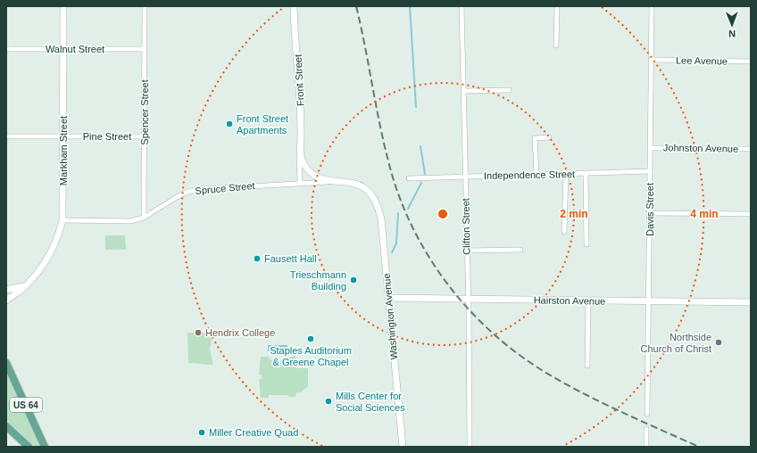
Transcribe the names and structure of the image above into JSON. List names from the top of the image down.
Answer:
{
  "streets": {
    "main road": ["US 64"],
    "street": [
      "Walnut Street",
      "Lee Avenue",
      "Front Street",
      "Spencer Street",
      "Pine Street",
      "Johnston Avenue",
      "Markham Street",
      "Independence Street",
      "Spruce Street",
      "Davis Street",
      "Clifton Street",
      "Hairston Avenue",
      "Washington Avenue"
    ]
  },
  "crossings": [
    ["Walnut Street", "Spencer Street"],
    ["Walnut Street", "Markham Street"],
    ["Lee Avenue", "Davis Street"],
    ["Front Street", "Spruce Street"],
    ["Spencer Street", "Pine Street"],
    ["Spencer Street", "Spruce Street"],
    ["Pine Street", "Markham Street"],
    ["Johnston Avenue", "Davis Street"],
    ["Markham Street", "Spruce Street"],
    ["Independence Street", "Davis Street"],
    ["Independence Street", "Clifton Street"],
    ["Spruce Street", "Washington Avenue"],
    ["Davis Street", "Hairston Avenue"],
    ["Clifton Street", "Hairston Avenue"],
    ["Hairston Avenue", "Washington Avenue"]
  ],
  "places": [
    "Front Street Apartments",
    "Fausett Hall",
    "Trieschmann Building",
    "Hendrix College",
    "Staples Auditorium & Greene Chapel",
    "Northside Church of Christ",
    "Mills Center for Social Sciences",
    "Miller Creative Quad"
  ],
  "north": "bottom",
  "rings": ["2 min", "4 min"]
}
